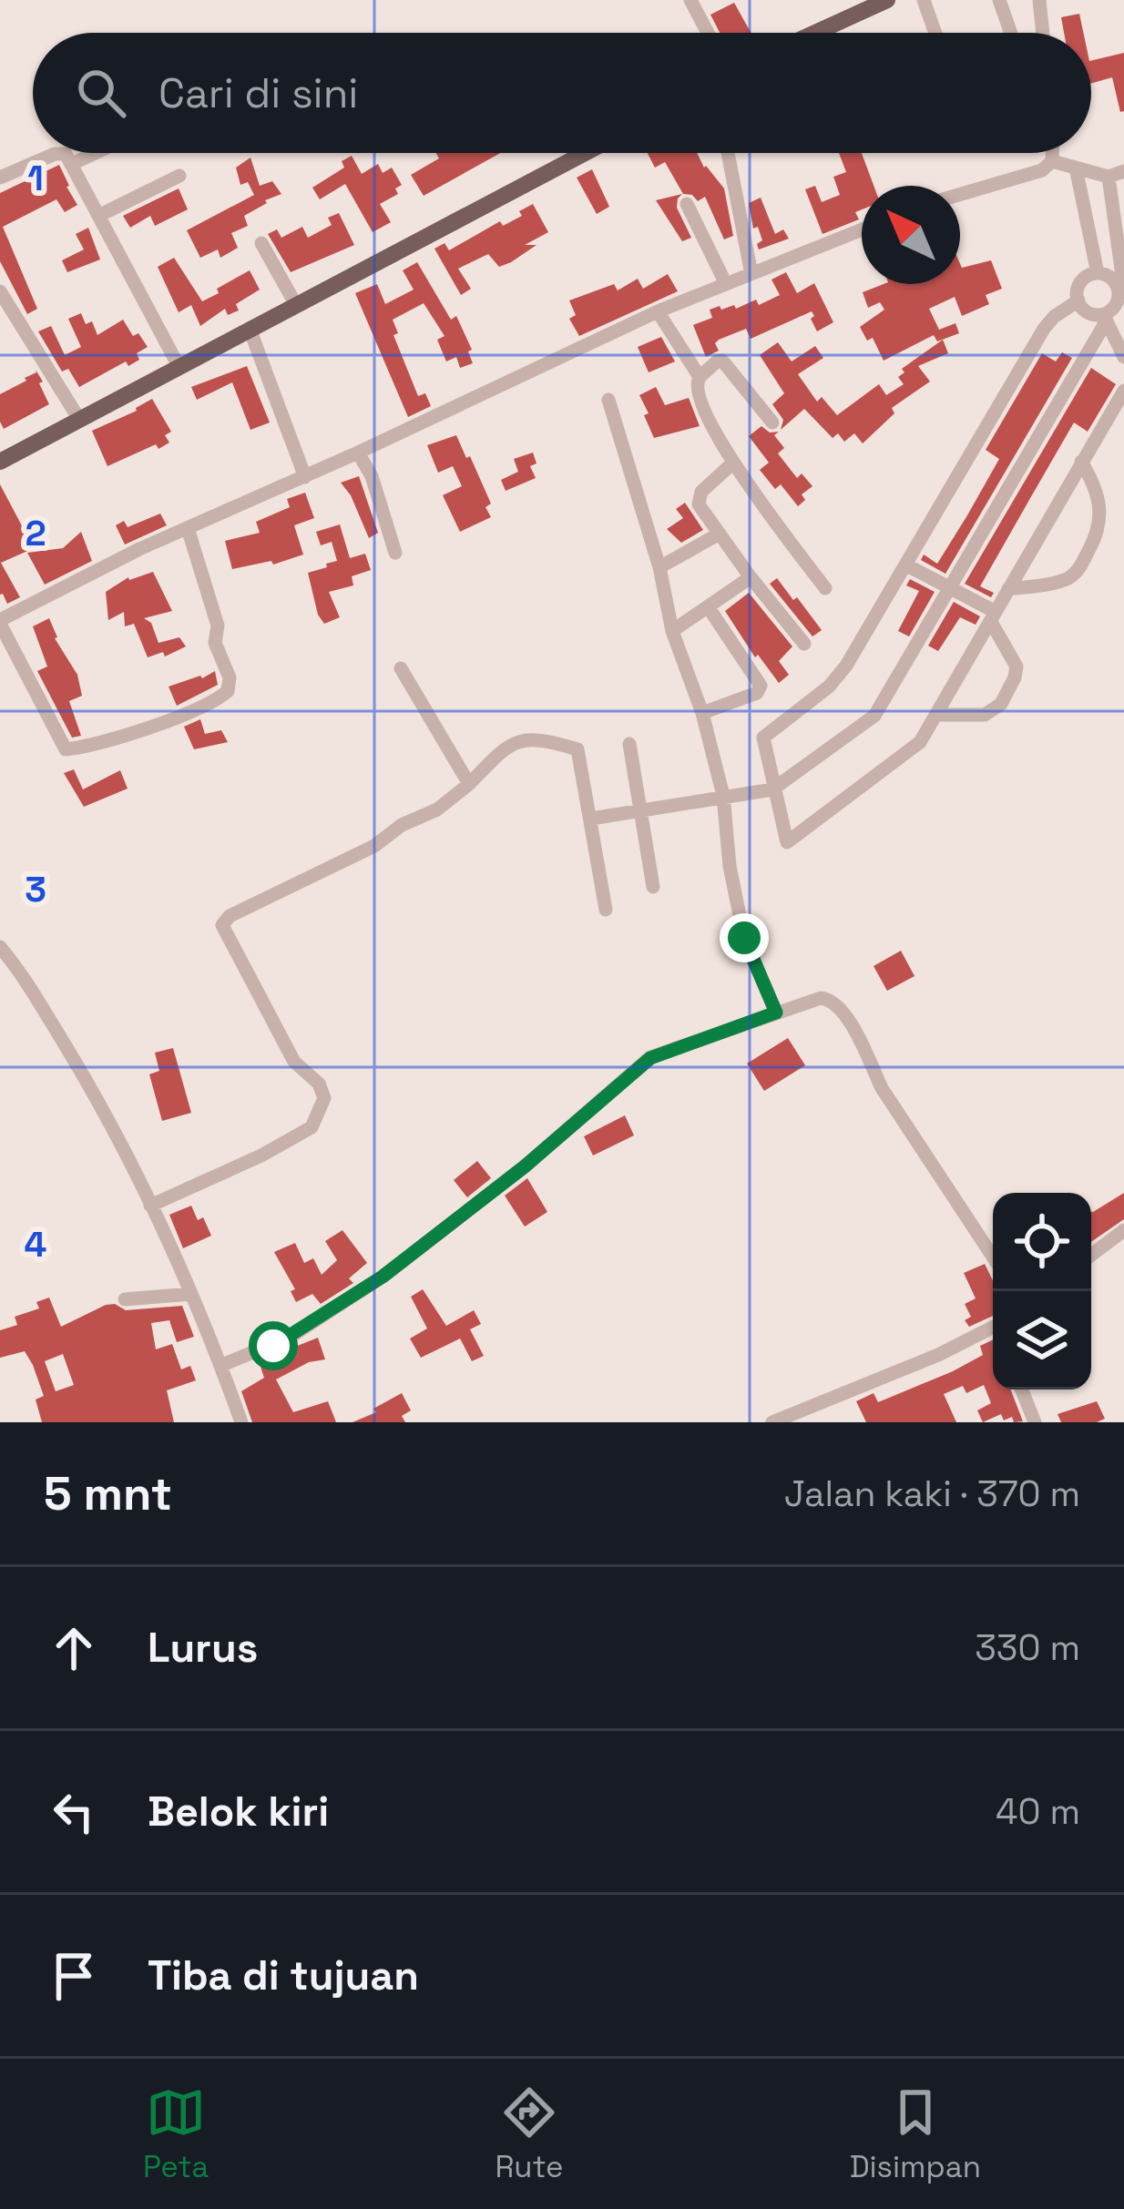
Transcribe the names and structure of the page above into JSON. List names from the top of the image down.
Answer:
{
  "north": "top left",
  "page": {
    "search": "Cari di sini",
    "heading": ["5 mnt", "Jalan kaki · 370 m"],
    "list": [
      ["Lurus", "330 m"],
      ["Belok kiri", "40 m"],
      "Tiba di tujuan"
    ],
    "nav": ["Peta", "Rute", "Disimpan"]
  },
  "grid": {
    "rows": [
      "1",
      "2",
      "3",
      "4"
    ]
  }
}
